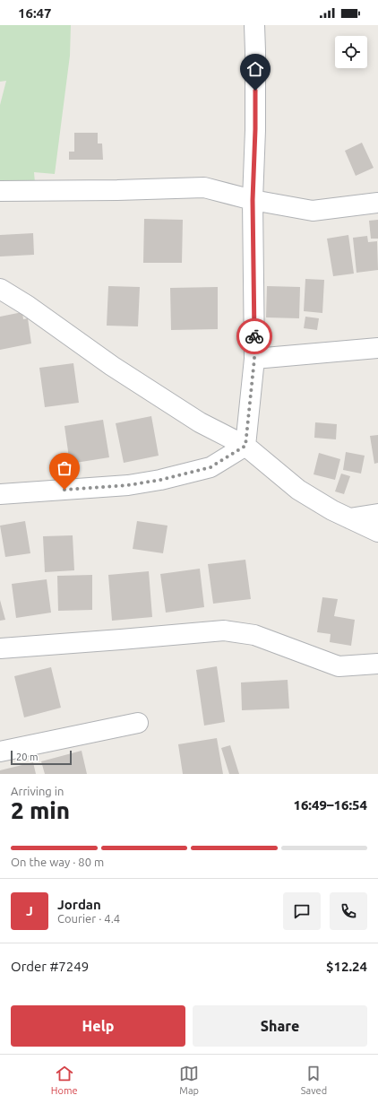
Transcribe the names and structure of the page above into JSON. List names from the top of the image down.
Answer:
{
  "scale_bar": "20 m",
  "page": {
    "status": "16:47",
    "scale": "20 m",
    "heading": ["2 min", "Arriving in", "16:49–16:54"],
    "panel": [
      "Jordan",
      "Courier · 4.4",
      "Order #7249",
      "$12.24"
    ],
    "bar": "On the way · 80 m",
    "round": "J",
    "buttons": ["Help", "Share"],
    "tabs": ["Home", "Map", "Saved"]
  }
}
